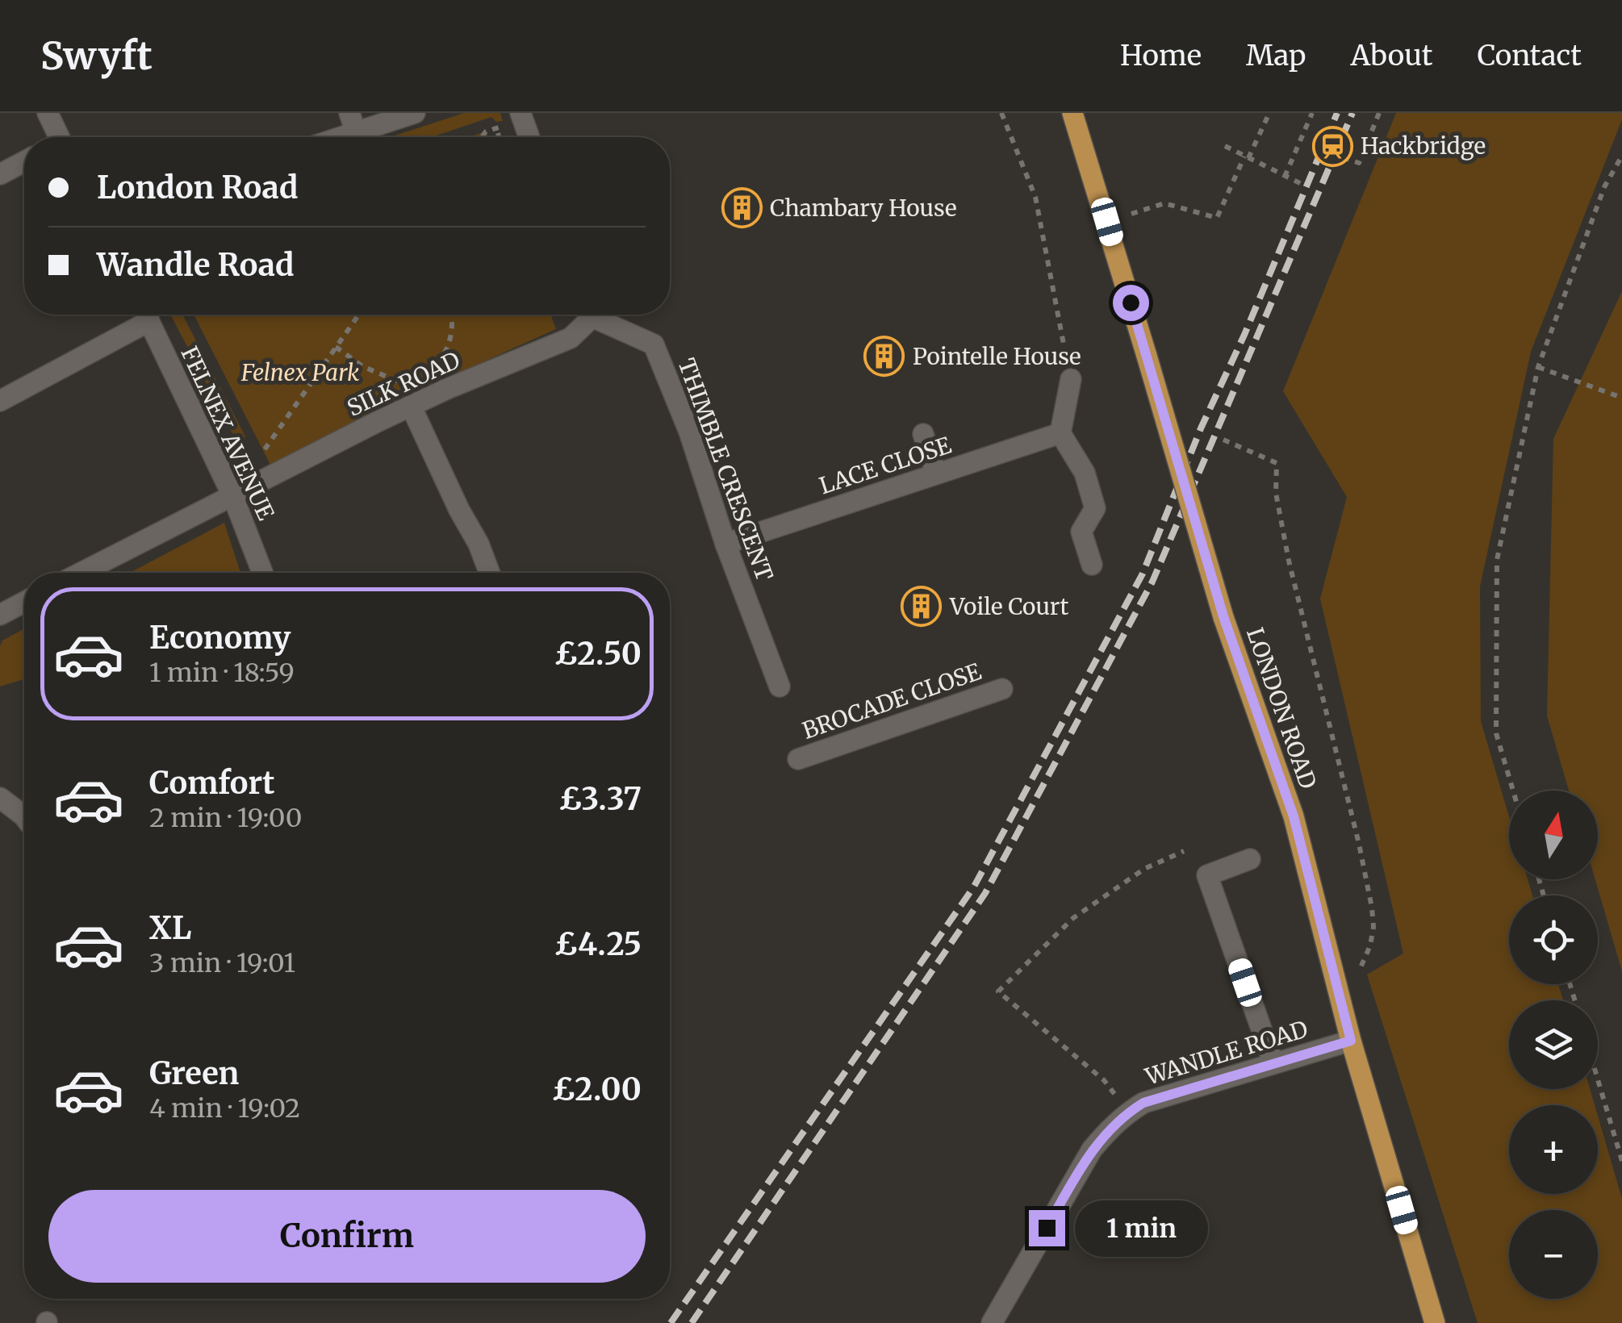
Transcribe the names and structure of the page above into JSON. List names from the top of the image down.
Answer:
{
  "streets": {
    "main road": ["LONDON ROAD"],
    "street": [
      "SILK ROAD",
      "FELNEX AVENUE",
      "LACE CLOSE",
      "THIMBLE CRESCENT",
      "BROCADE CLOSE",
      "WANDLE ROAD"
    ]
  },
  "crossings": [
    ["SILK ROAD", "FELNEX AVENUE"],
    ["LACE CLOSE", "THIMBLE CRESCENT"],
    ["LONDON ROAD", "WANDLE ROAD"]
  ],
  "parks": ["Felnex Park"],
  "places": {
    "station": ["Hackbridge"],
    "building": ["Chambary House", "Pointelle House", "Voile Court"]
  },
  "north": "top",
  "page": {
    "header": "Swyft",
    "nav": [
      "Home",
      "Map",
      "About",
      "Contact"
    ],
    "banner": ["London Road", "Wandle Road"],
    "list": [
      {
        "name": "Economy",
        "note": "1 min · 18:59",
        "value": "£2.50"
      },
      {
        "name": "Comfort",
        "note": "2 min · 19:00",
        "value": "£3.37"
      },
      {
        "name": "XL",
        "note": "3 min · 19:01",
        "value": "£4.25"
      },
      {
        "name": "Green",
        "note": "4 min · 19:02",
        "value": "£2.00"
      }
    ],
    "map_buttons": ["+", "−"],
    "buttons": "Confirm",
    "bubble": "1 min"
  }
}
